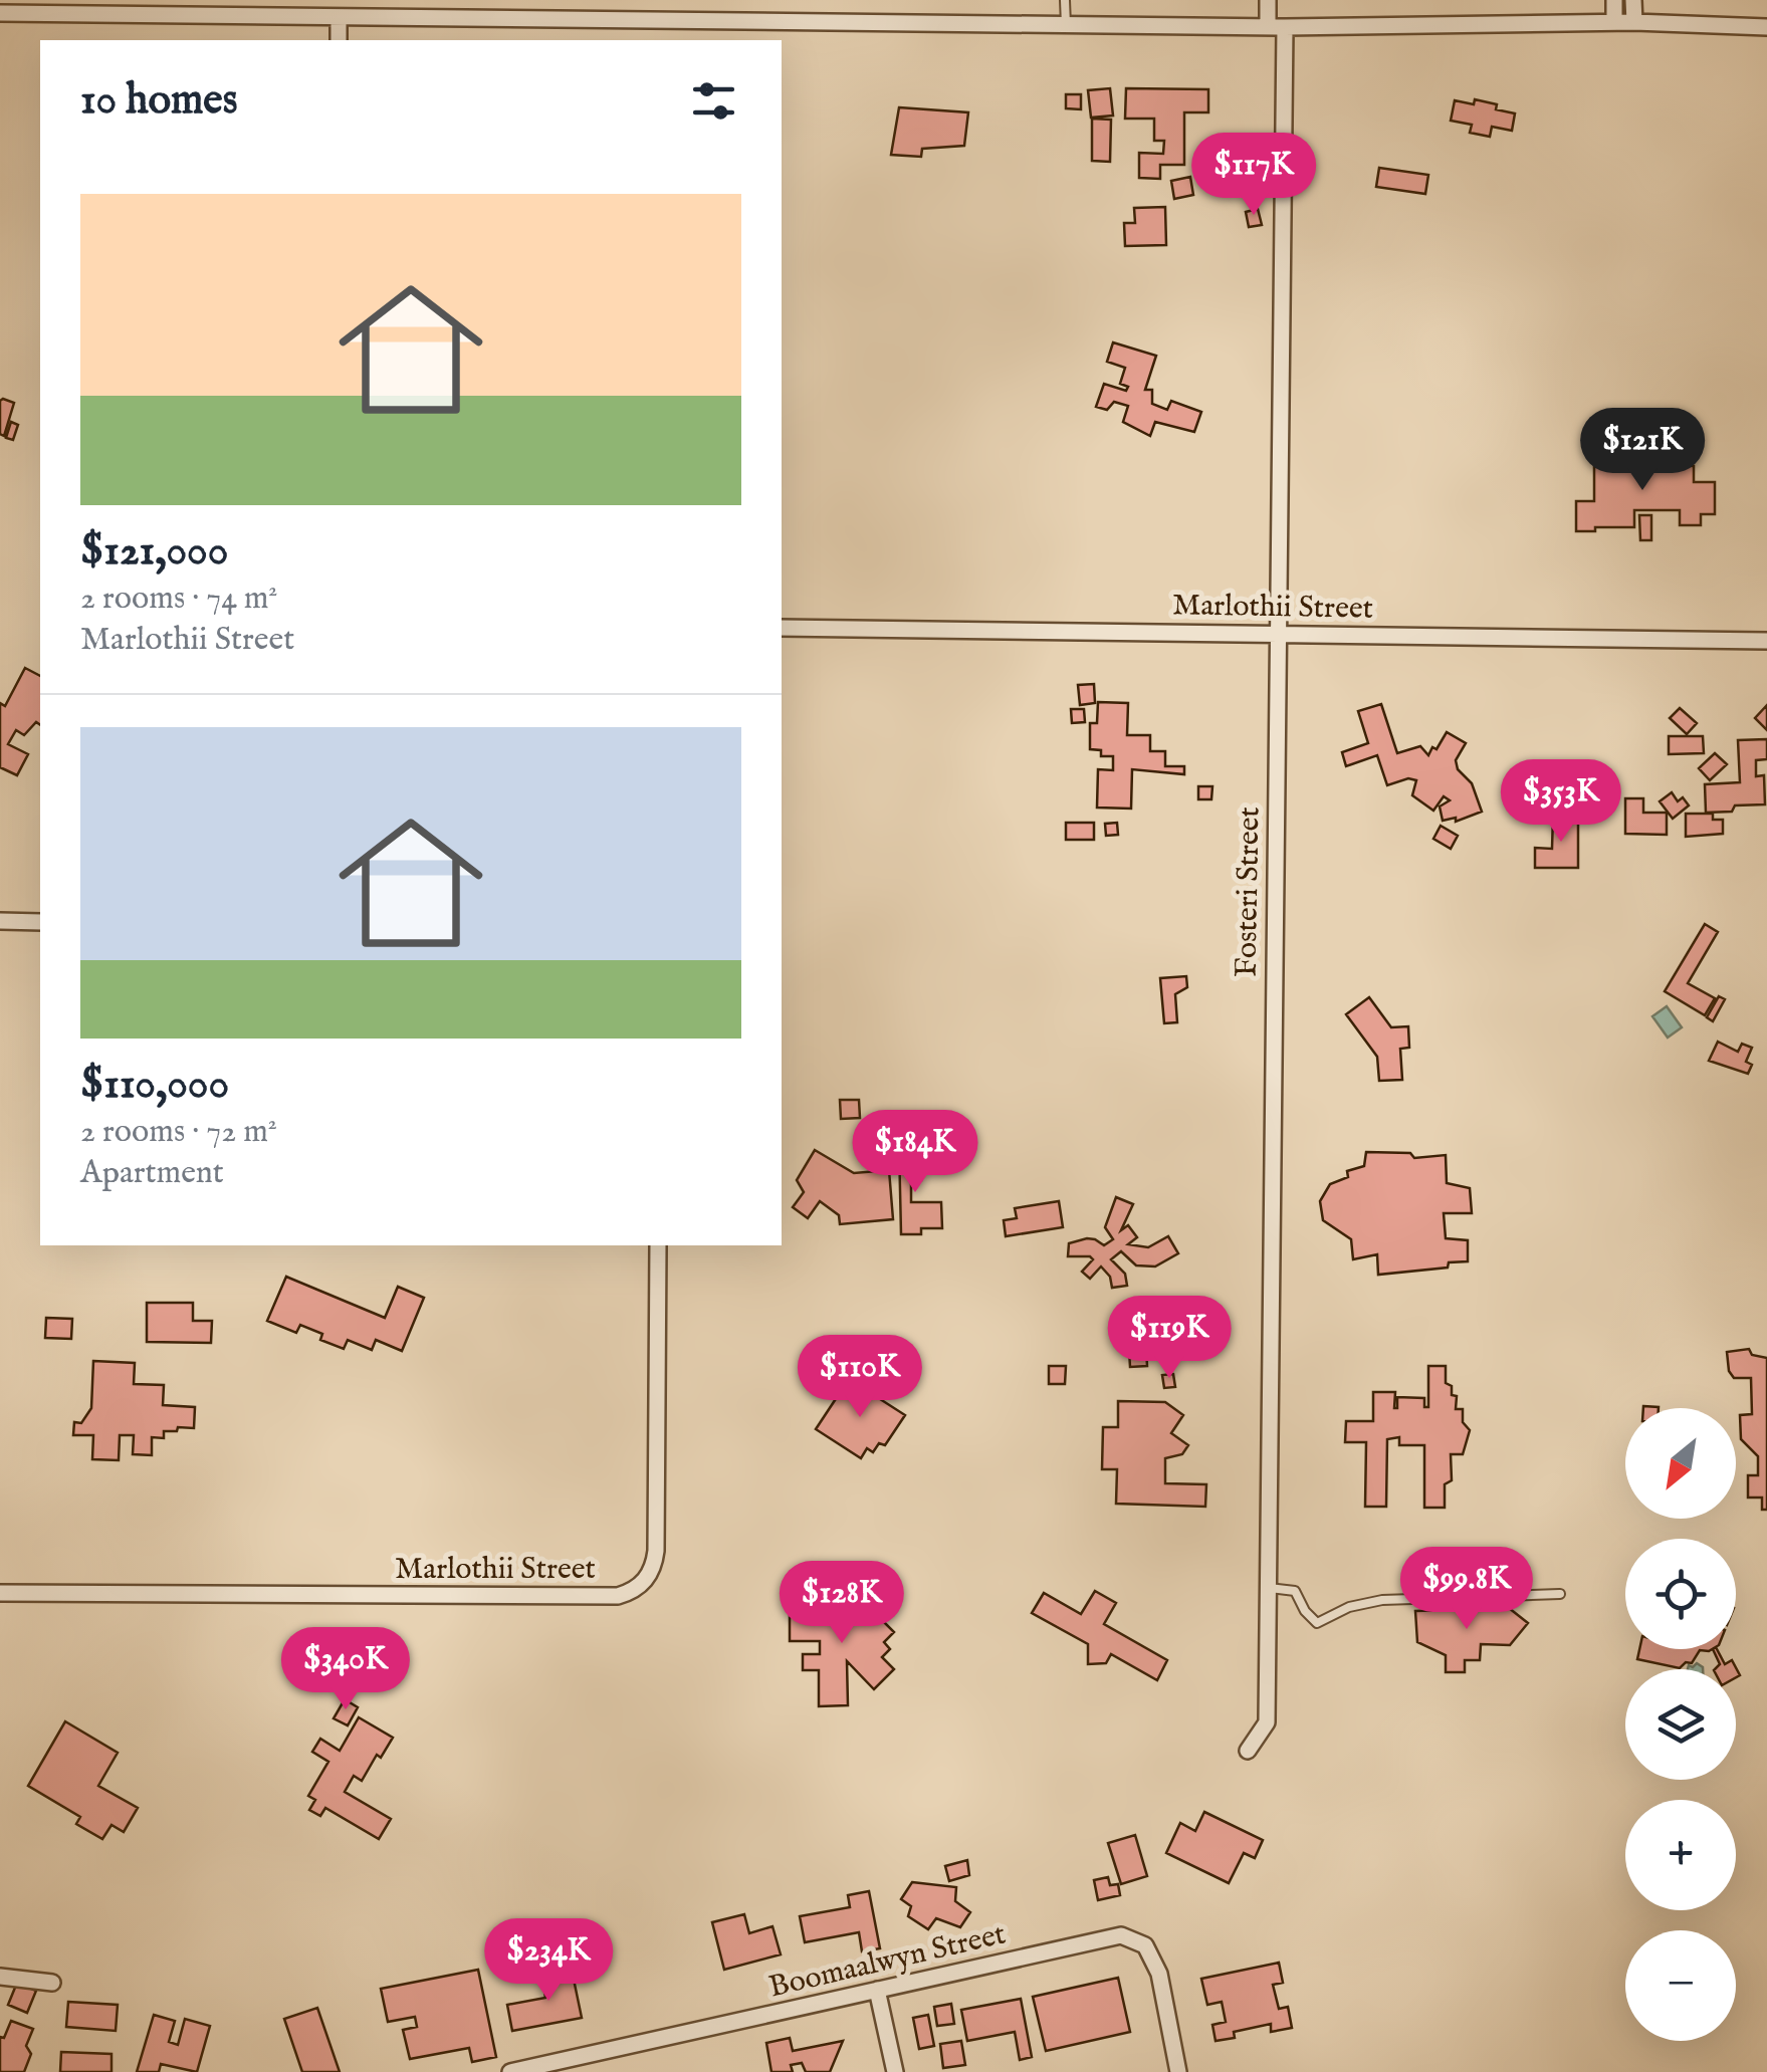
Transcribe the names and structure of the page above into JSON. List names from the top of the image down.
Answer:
{
  "streets": {
    "street": ["Marlothii Street", "Fosteri Street", "Boomaalwyn Street"]
  },
  "crossings": [
    ["Marlothii Street", "Fosteri Street"]
  ],
  "north": "bottom left",
  "page": {
    "heading": "10 homes",
    "price": [
      "$117K",
      "$121K",
      "$353K",
      "$184K",
      "$119K",
      "$110K",
      "$99.8K",
      "$128K",
      "$340K",
      "$234K"
    ],
    "list": [
      {
        "name": "$121,000",
        "note": "2 rooms · 74 m² · Marlothii Street"
      },
      {
        "name": "$110,000",
        "note": "2 rooms · 72 m² · Apartment"
      }
    ],
    "map_buttons": ["+", "−"]
  }
}
